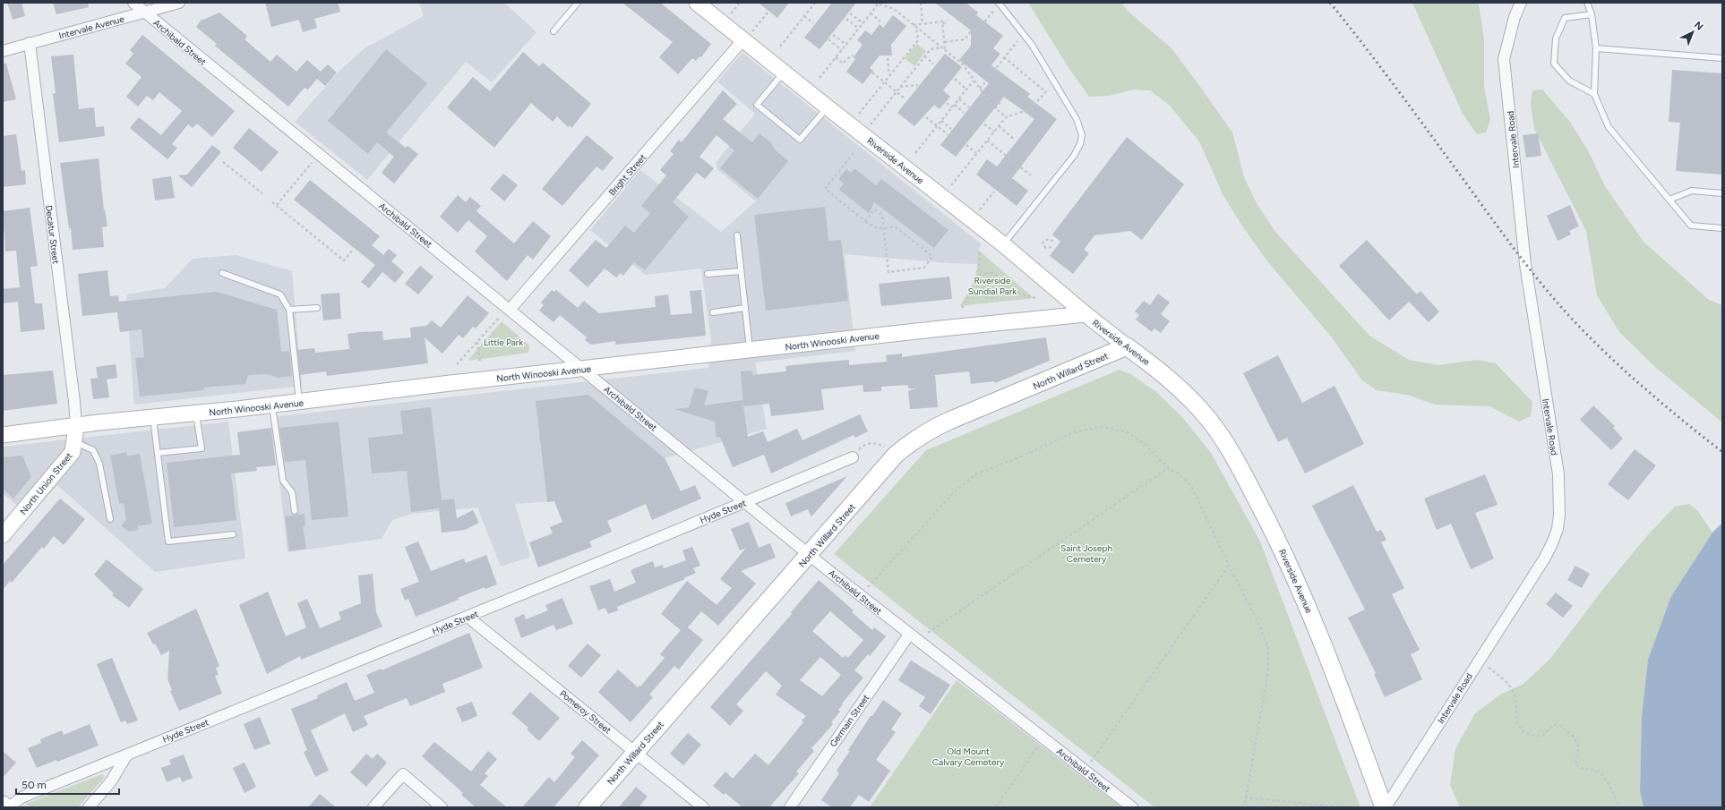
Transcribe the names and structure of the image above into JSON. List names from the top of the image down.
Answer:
{
  "streets": {
    "main road": [
      "Riverside Avenue",
      "North Winooski Avenue",
      "North Willard Street",
      "North Union Street"
    ],
    "street": [
      "Intervale Avenue",
      "Archibald Street",
      "Intervale Road",
      "Bright Street",
      "Decatur Street",
      "Hyde Street",
      "Pomeroy Street",
      "Germain Street"
    ]
  },
  "crossings": [
    ["Intervale Avenue", "Archibald Street"],
    ["Intervale Avenue", "Decatur Street"],
    ["Archibald Street", "Bright Street"],
    ["Archibald Street", "North Winooski Avenue"],
    ["Archibald Street", "North Willard Street"],
    ["Archibald Street", "Hyde Street"],
    ["Archibald Street", "Germain Street"],
    ["Intervale Road", "Riverside Avenue"],
    ["Riverside Avenue", "Bright Street"],
    ["Riverside Avenue", "North Winooski Avenue"],
    ["Riverside Avenue", "North Willard Street"],
    ["Decatur Street", "North Winooski Avenue"],
    ["Decatur Street", "North Union Street"],
    ["North Winooski Avenue", "North Union Street"],
    ["North Willard Street", "Pomeroy Street"],
    ["Hyde Street", "Pomeroy Street"]
  ],
  "parks": [
    "Riverside Sundial Park",
    "Little Park",
    "Saint Joseph Cemetery",
    "Old Mount Calvary Cemetery"
  ],
  "scale_bar": "50 m",
  "north": "top right"
}
